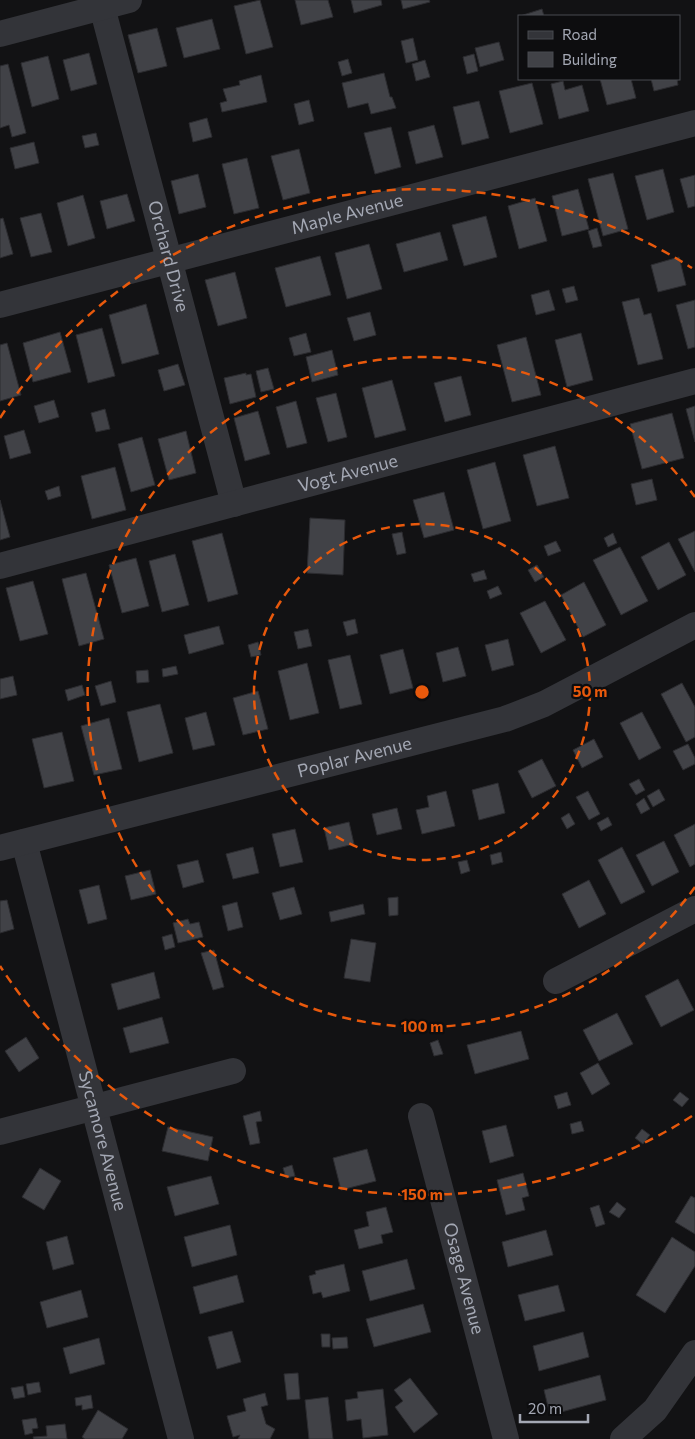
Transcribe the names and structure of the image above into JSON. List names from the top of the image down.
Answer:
{
  "streets": {
    "street": [
      "Maple Avenue",
      "Orchard Drive",
      "Vogt Avenue",
      "Poplar Avenue",
      "Sycamore Avenue",
      "Osage Avenue"
    ]
  },
  "crossings": [
    ["Maple Avenue", "Orchard Drive"],
    ["Orchard Drive", "Vogt Avenue"],
    ["Poplar Avenue", "Sycamore Avenue"]
  ],
  "legend": ["Road", "Building"],
  "scale_bar": "20 m",
  "rings": ["50 m", "100 m", "150 m"]
}
